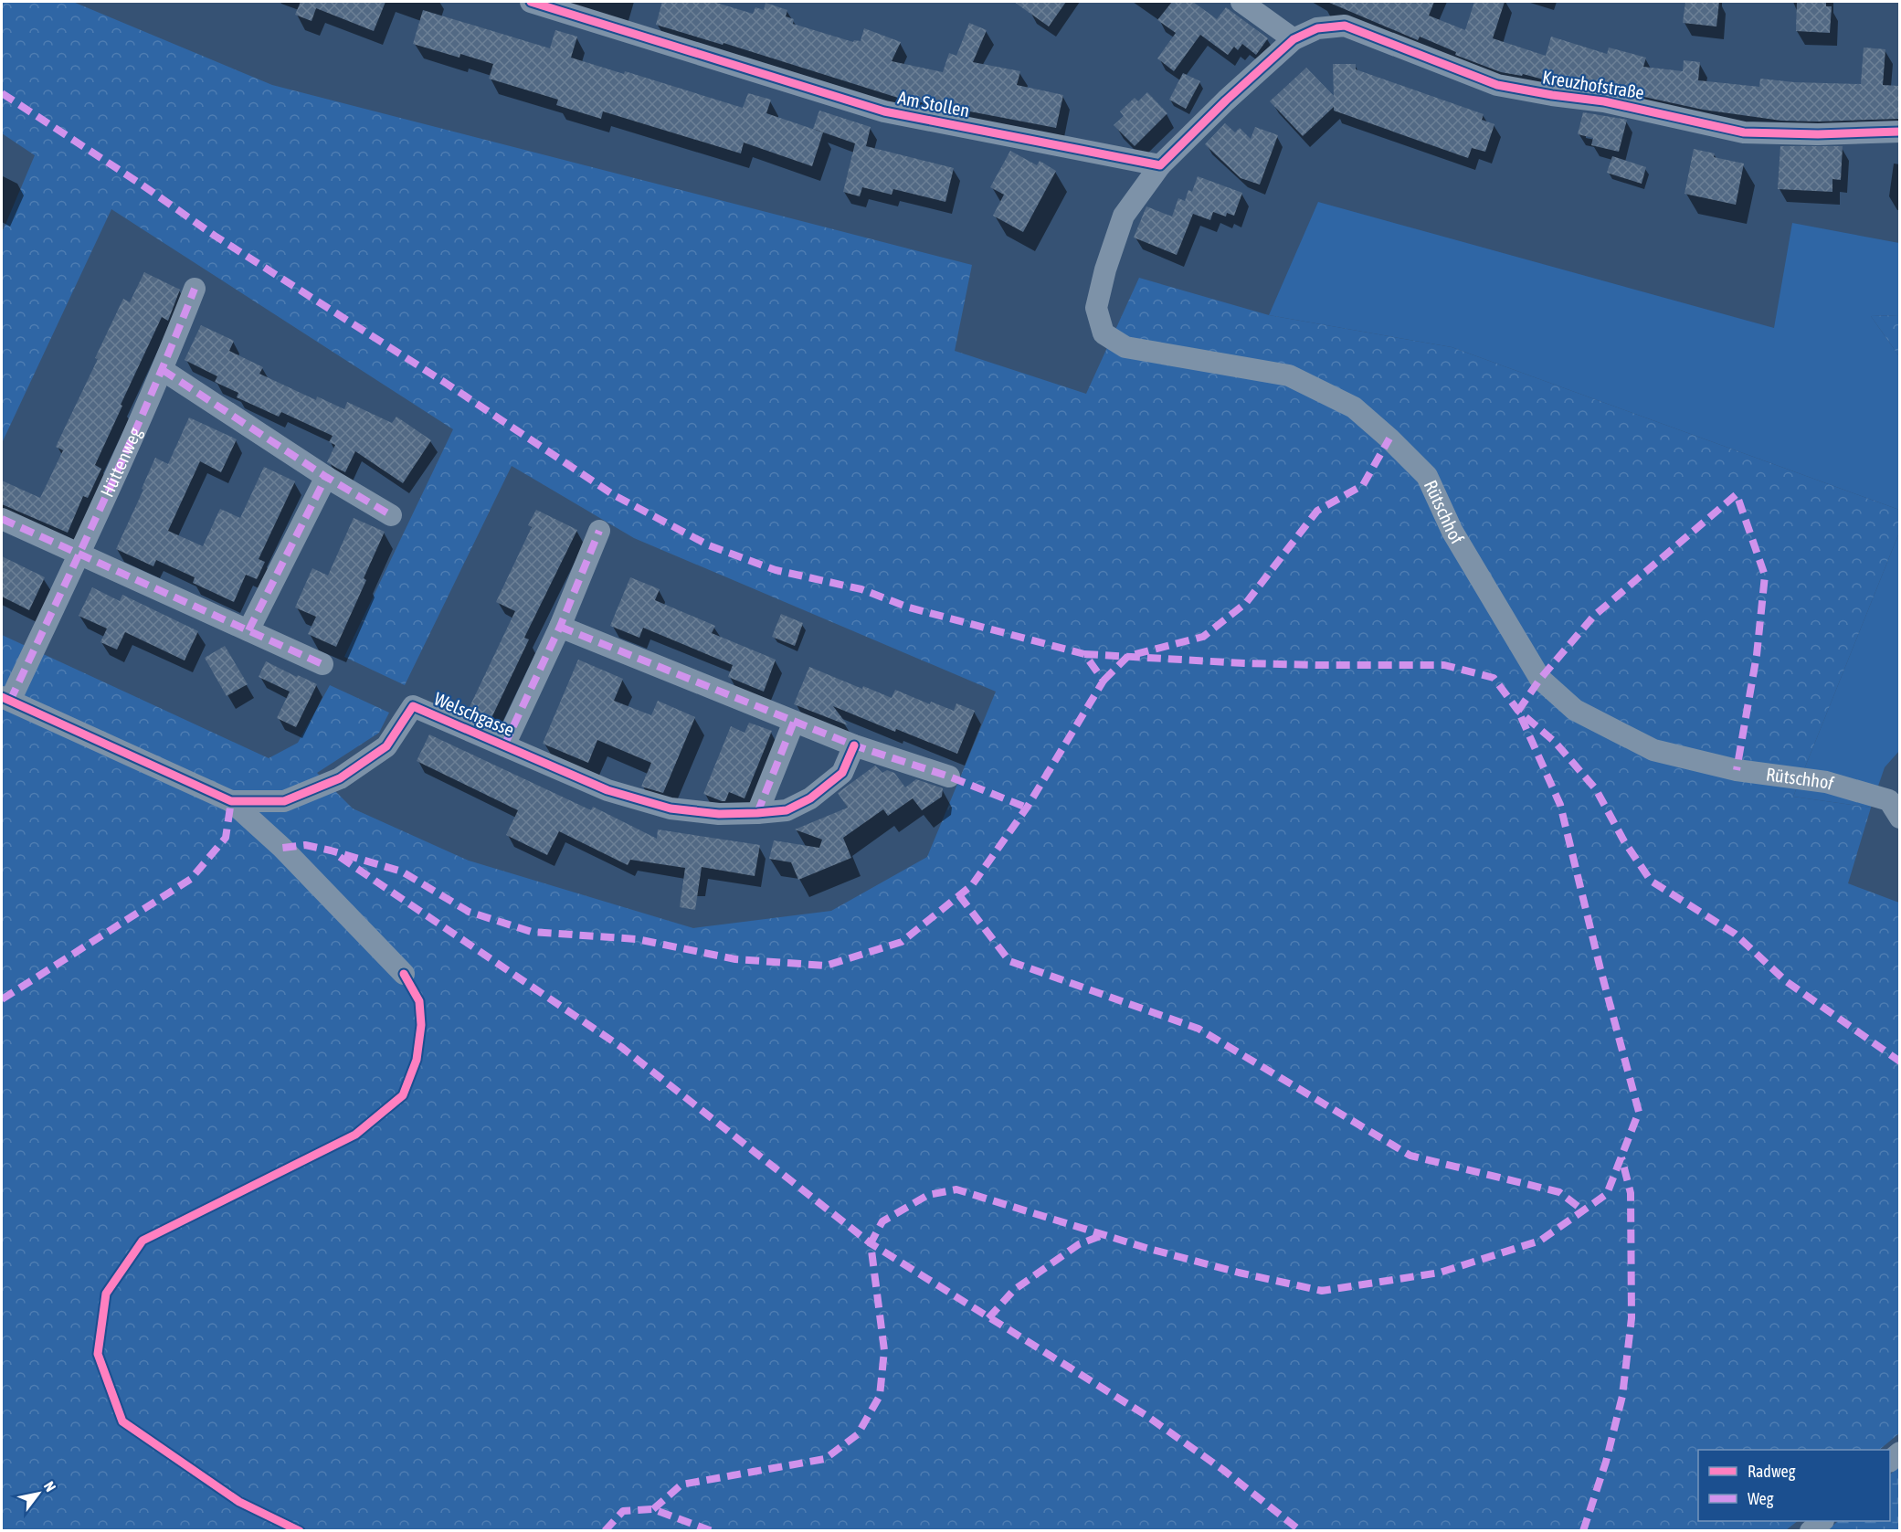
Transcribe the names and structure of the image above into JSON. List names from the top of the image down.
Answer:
{
  "streets": {
    "street": [
      "Kreuzhofstraße",
      "Am Stollen",
      "Hüttenweg",
      "Rütschhof",
      "Welschgasse"
    ]
  },
  "crossings": [
    ["Am Stollen", "Rütschhof"],
    ["Hüttenweg", "Welschgasse"]
  ],
  "legend": ["Radweg", "Weg"],
  "north": "top right"
}
